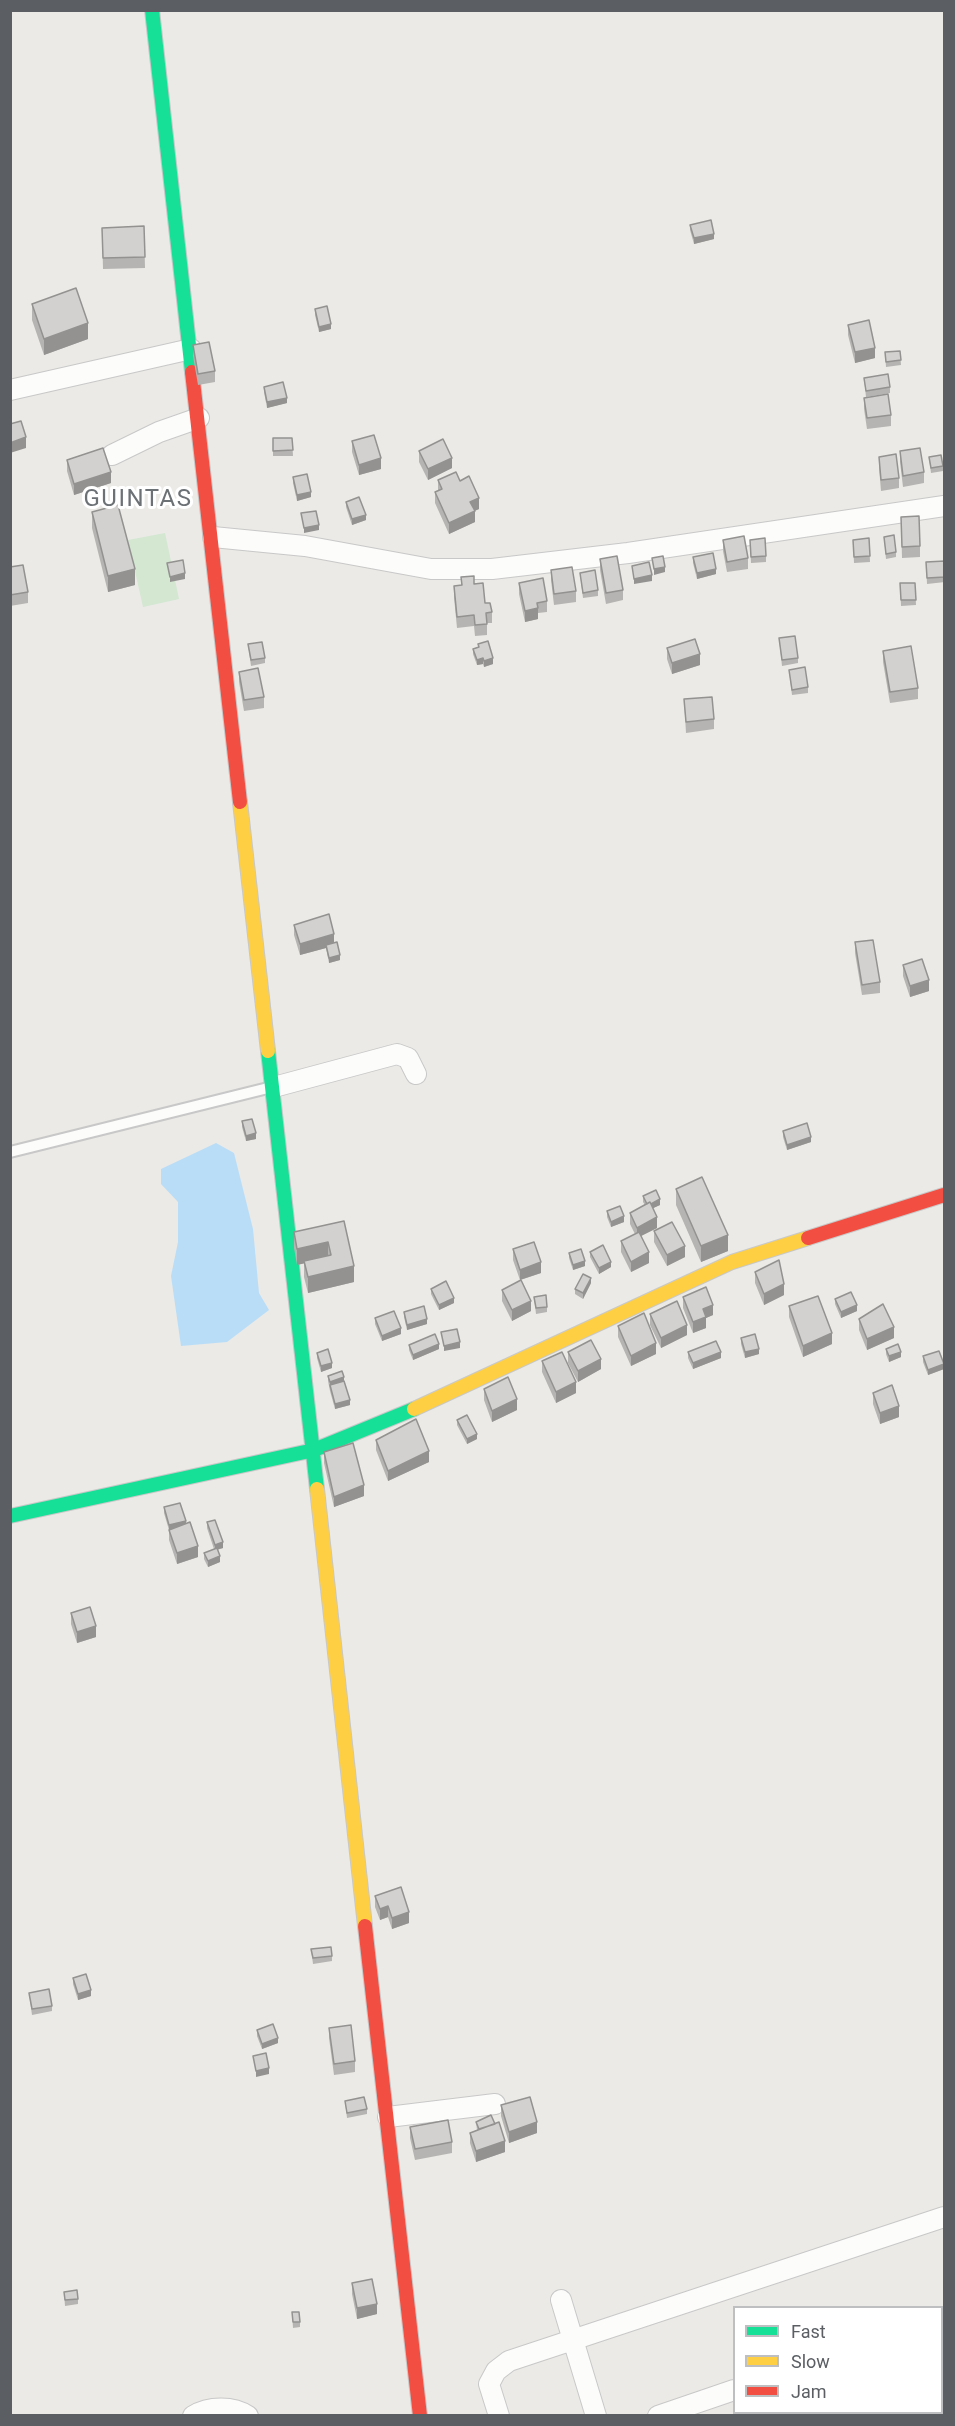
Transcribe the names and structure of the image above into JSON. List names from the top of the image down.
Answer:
{
  "districts": ["GUINTAS"],
  "legend": ["Fast", "Slow", "Jam"]
}
